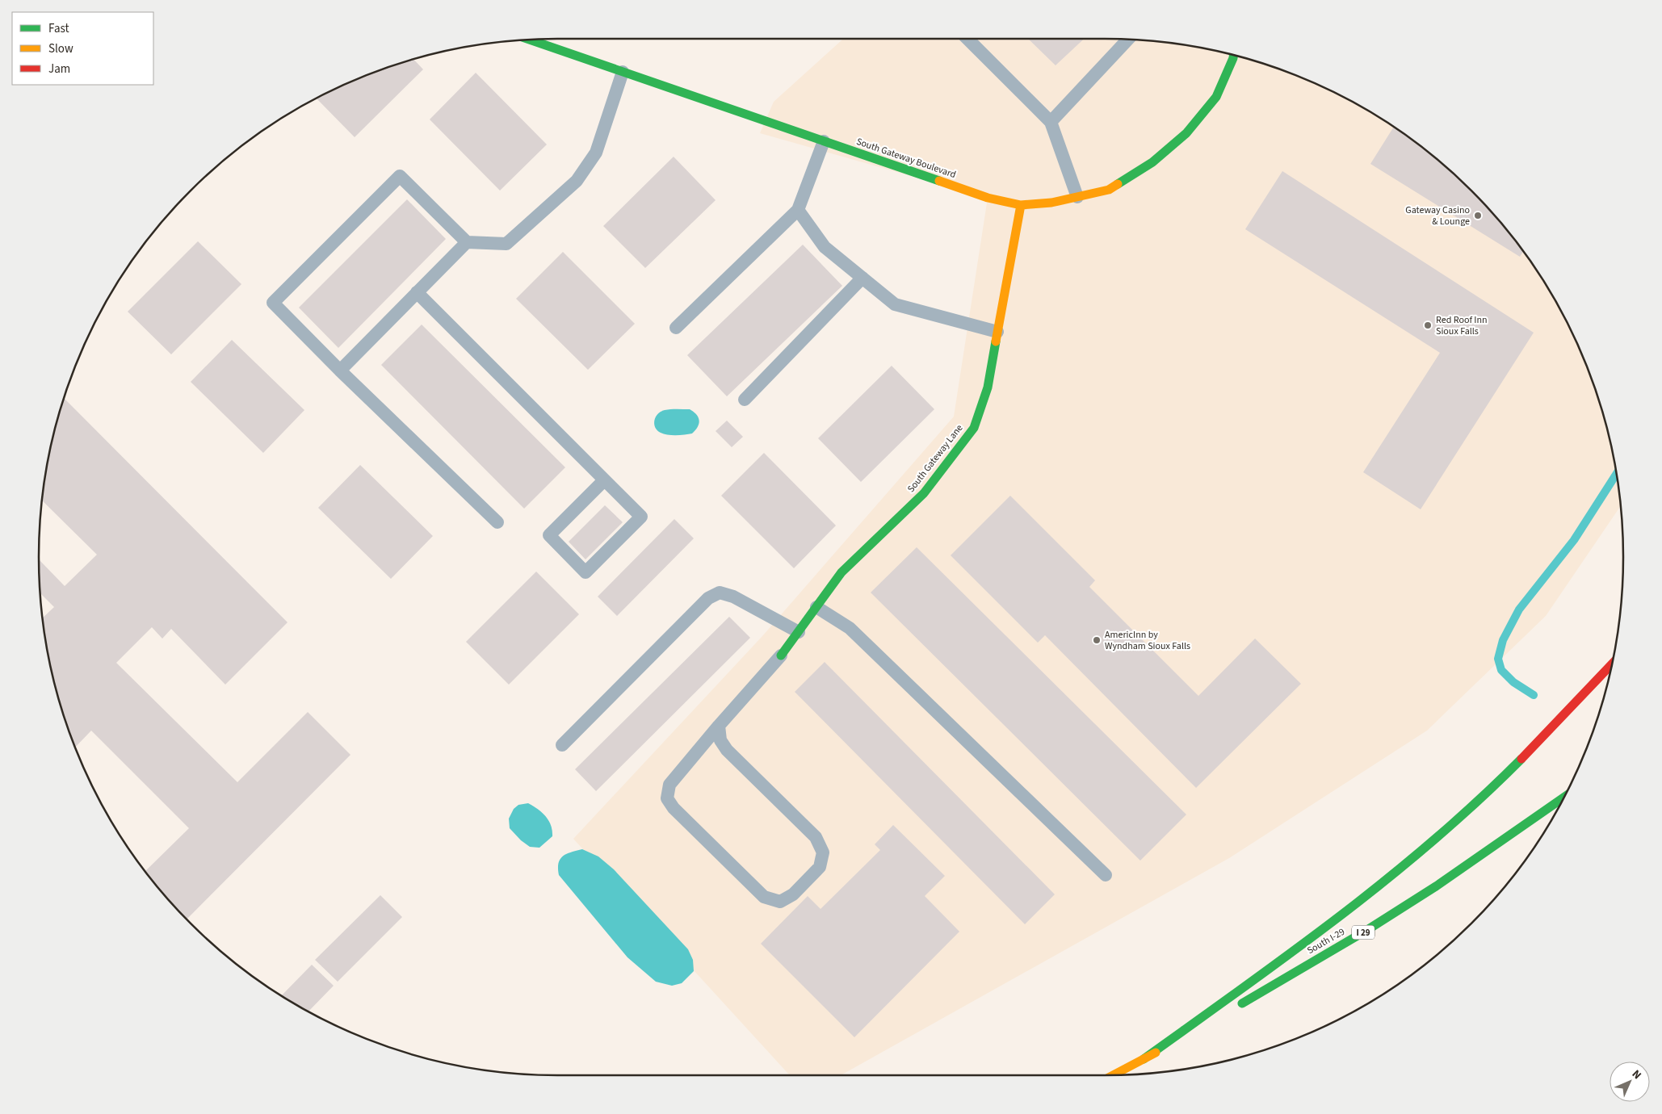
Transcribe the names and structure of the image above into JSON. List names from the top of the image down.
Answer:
{
  "streets": {
    "main road": [
      "South Gateway Boulevard",
      "South Gateway Lane",
      "I 29",
      "South I-29"
    ]
  },
  "crossings": [
    ["South Gateway Boulevard", "South Gateway Lane"]
  ],
  "places": ["Gateway Casino & Lounge", "Red Roof Inn Sioux Falls", "AmericInn by Wyndham Sioux Falls"],
  "legend": ["Fast", "Slow", "Jam"],
  "north": "top right"
}
